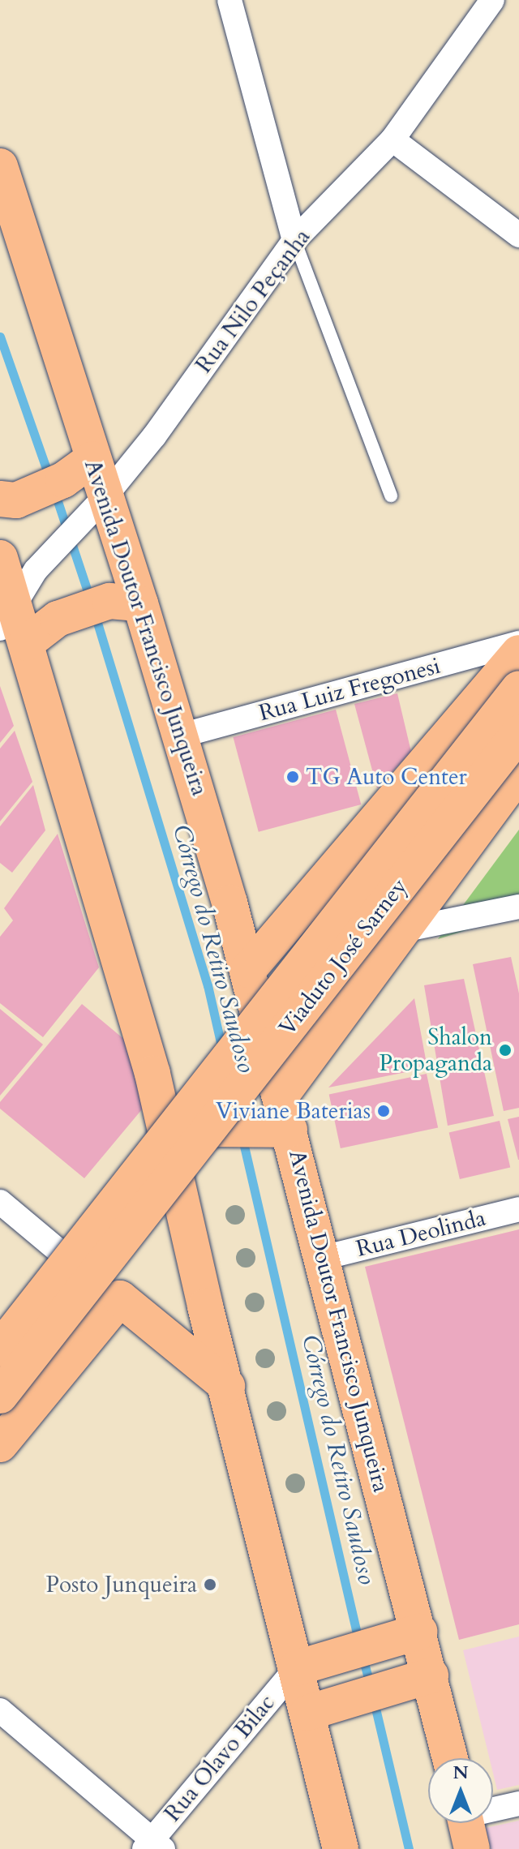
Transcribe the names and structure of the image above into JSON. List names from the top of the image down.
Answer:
{
  "streets": {
    "main road": ["Avenida Doutor Francisco Junqueira", "Viaduto José Sarney"],
    "street": [
      "Rua Nilo Peçanha",
      "Rua Luiz Fregonesi",
      "Rua Deolinda",
      "Rua Olavo Bilac"
    ]
  },
  "crossings": [
    ["Rua Nilo Peçanha", "Avenida Doutor Francisco Junqueira"],
    ["Avenida Doutor Francisco Junqueira", "Rua Luiz Fregonesi"],
    ["Avenida Doutor Francisco Junqueira", "Rua Deolinda"]
  ],
  "water": ["Córrego do Retiro Saudoso"],
  "places": [
    "TG Auto Center",
    "Shalon Propaganda",
    "Viviane Baterias",
    "Posto Junqueira"
  ],
  "north": "top"
}
